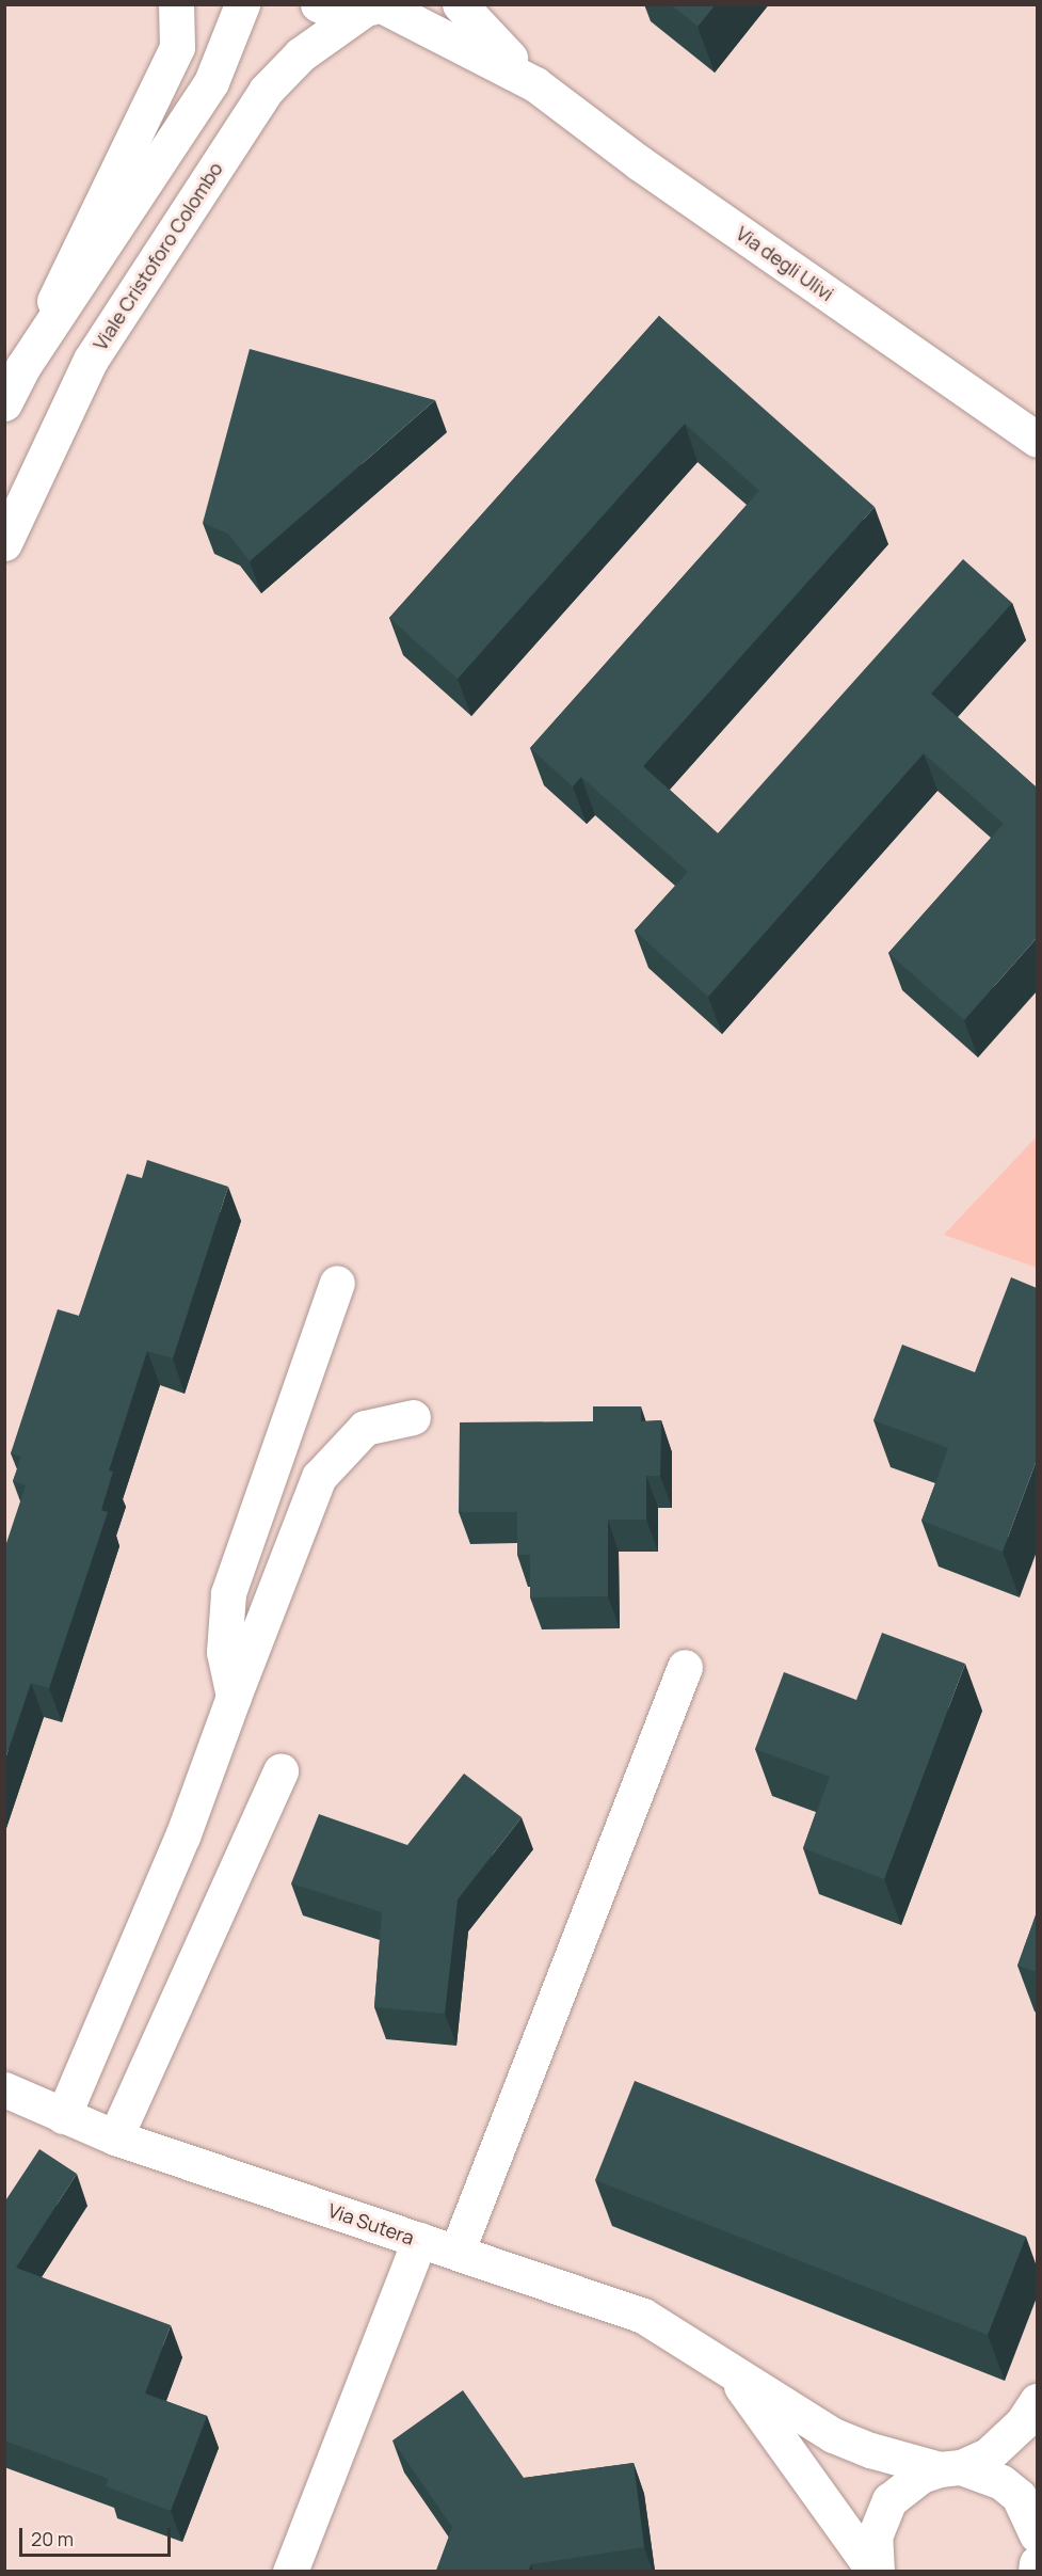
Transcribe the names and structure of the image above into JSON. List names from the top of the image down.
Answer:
{
  "streets": {
    "street": ["Viale Cristoforo Colombo", "Via degli Ulivi", "Via Sutera"]
  },
  "scale_bar": "20 m"
}
